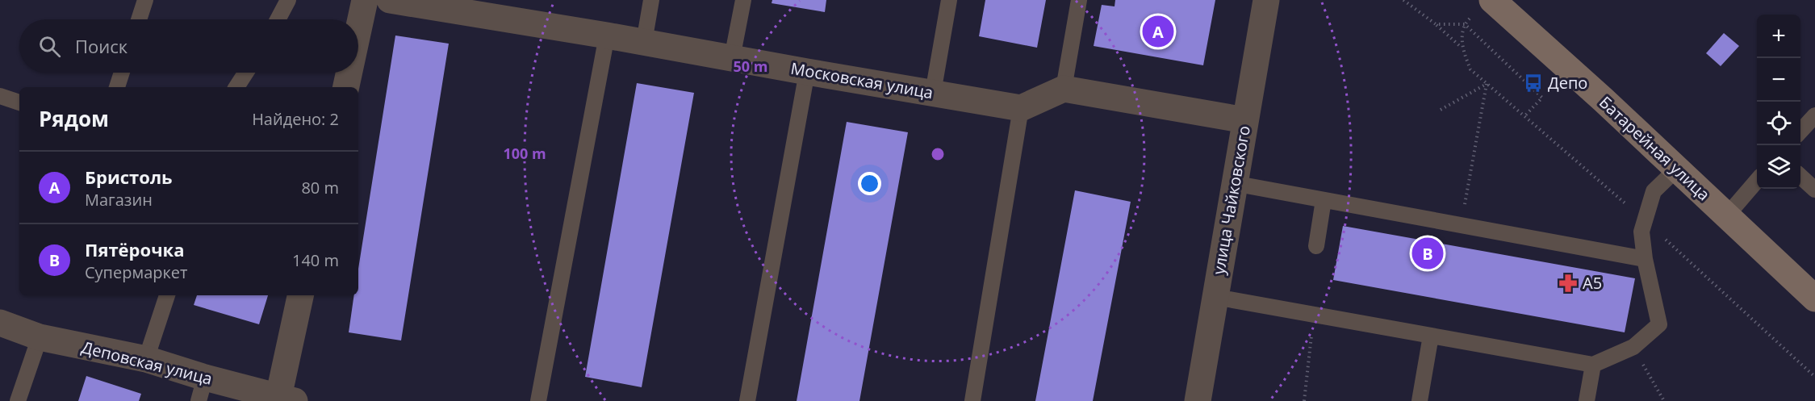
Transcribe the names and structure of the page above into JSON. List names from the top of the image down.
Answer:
{
  "streets": {
    "main road": ["Батарейная улица"],
    "street": ["Московская улица", "улица Чайковского", "Деповская улица"]
  },
  "places": {
    "bus stop": ["Депо"],
    "pharmacy": ["А5"]
  },
  "page": {
    "pins": ["A", "B"],
    "map_buttons": ["+", "−"],
    "search": "Поиск",
    "heading": ["Рядом", "Найдено: 2"],
    "list": [
      {
        "mark": "A",
        "name": "Бристоль",
        "note": "Магазин",
        "value": "80 m"
      },
      {
        "mark": "B",
        "name": "Пятёрочка",
        "note": "Супермаркет",
        "value": "140 m"
      }
    ]
  },
  "rings": ["50 m", "100 m"]
}
